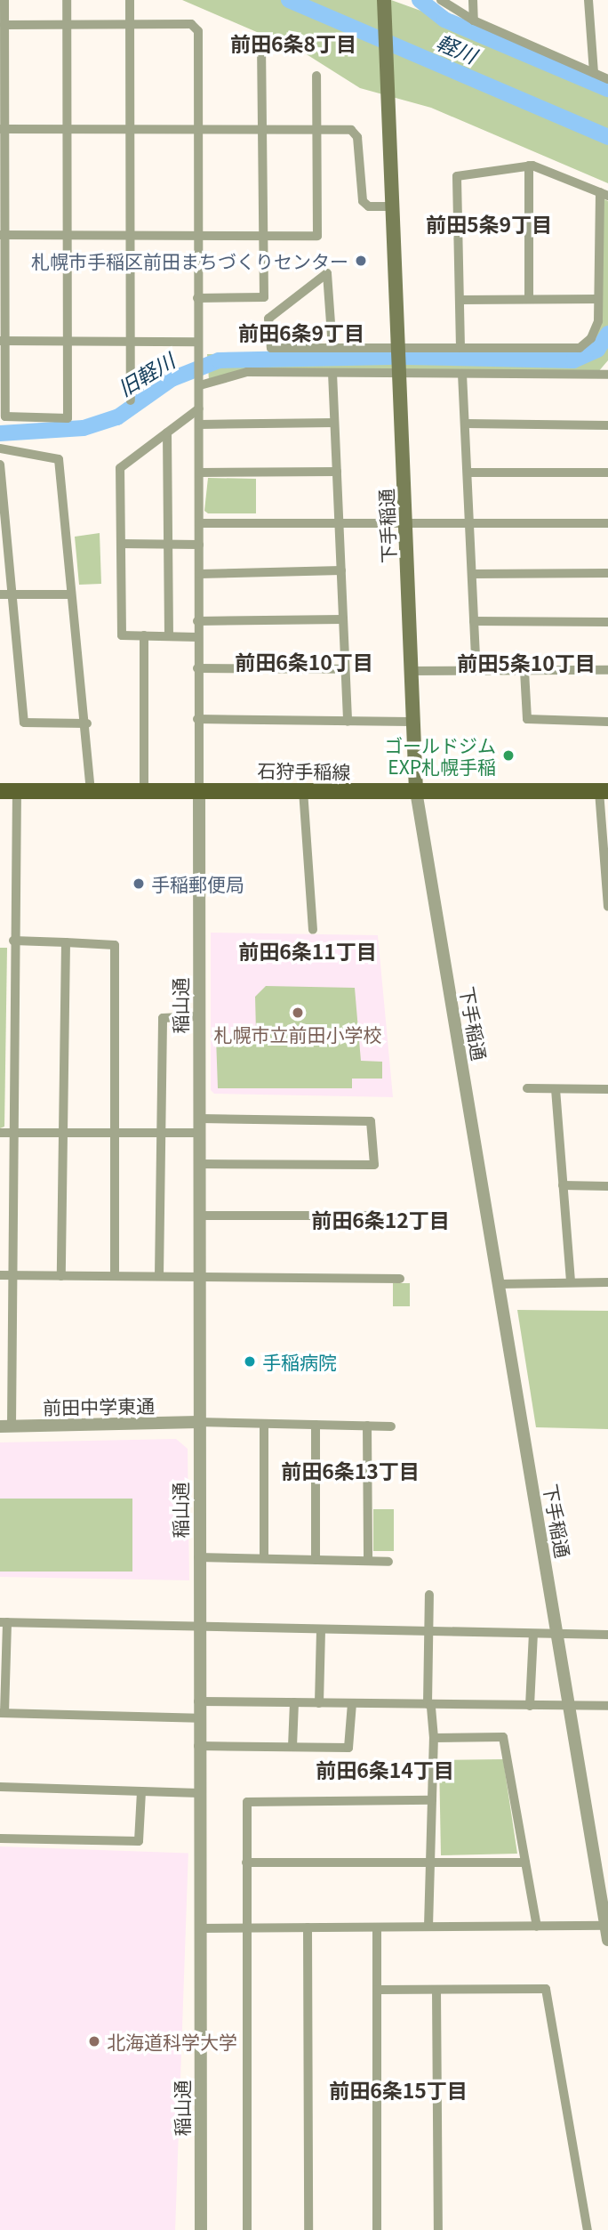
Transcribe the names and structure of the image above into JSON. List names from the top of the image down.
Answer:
{
  "streets": {
    "main road": ["下手稲通", "石狩手稲線"],
    "street": ["稲山通", "前田中学東通"]
  },
  "crossings": [
    ["下手稲通", "石狩手稲線"],
    ["石狩手稲線", "稲山通"],
    ["稲山通", "前田中学東通"]
  ],
  "districts": [
    "前田6条8丁目",
    "前田5条9丁目",
    "前田6条9丁目",
    "前田6条10丁目",
    "前田5条10丁目",
    "前田6条11丁目",
    "前田6条12丁目",
    "前田6条13丁目",
    "前田6条14丁目",
    "前田6条15丁目"
  ],
  "water": ["軽川", "旧軽川"],
  "places": [
    "札幌市手稲区前田まちづくりセンター",
    "ゴールドジム EXP札幌手稲",
    "手稲郵便局",
    "札幌市立前田小学校",
    "手稲病院",
    "北海道科学大学"
  ]
}
